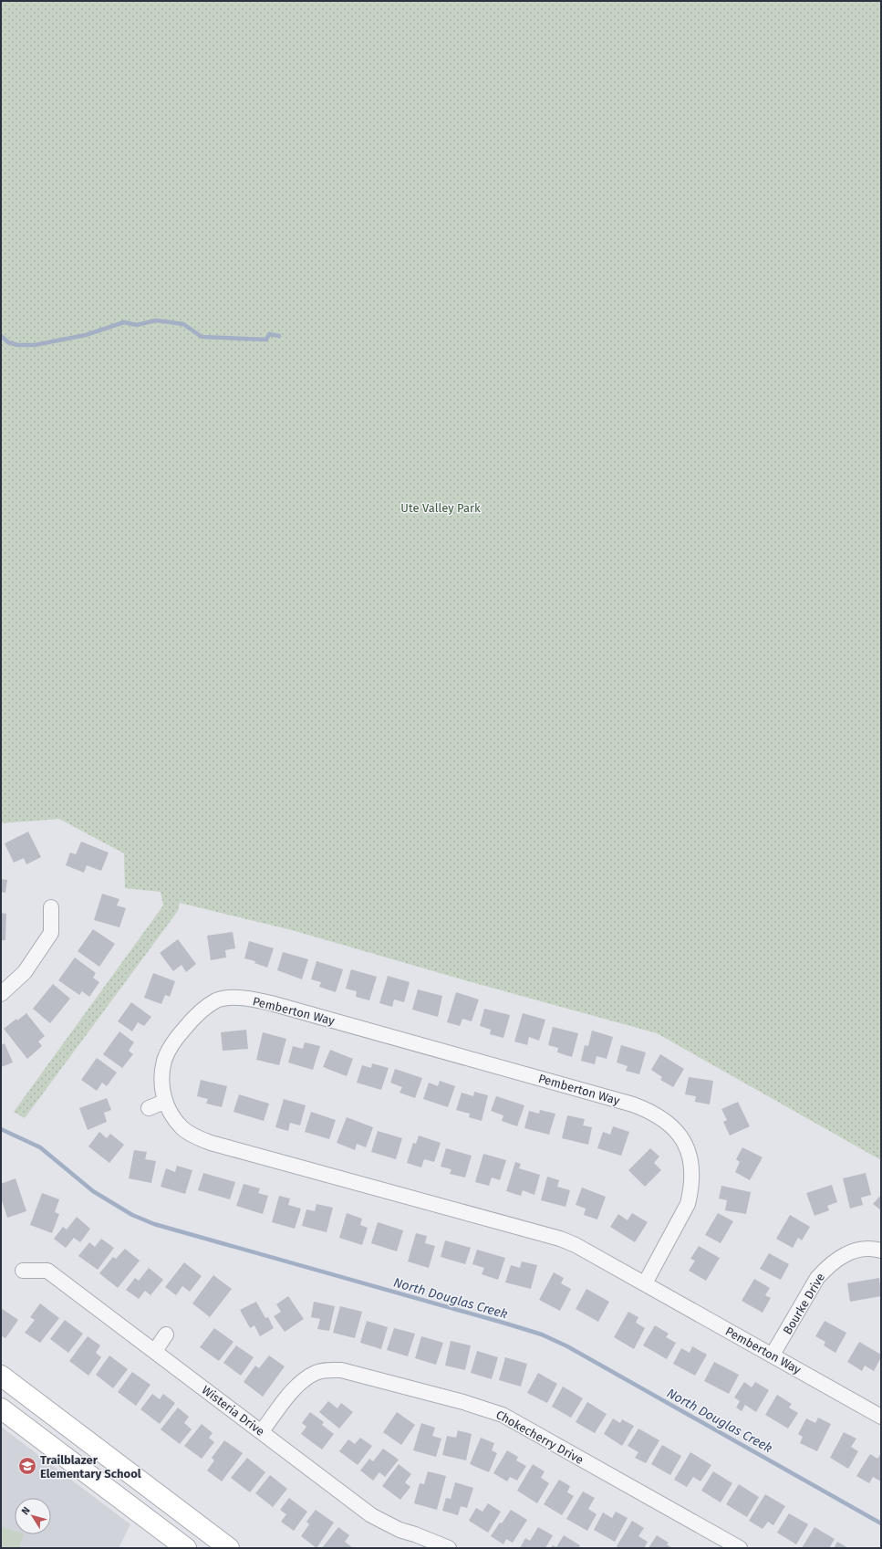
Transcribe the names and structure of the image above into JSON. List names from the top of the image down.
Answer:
{
  "streets": {
    "street": [
      "Pemberton Way",
      "Bourke Drive",
      "Wisteria Drive",
      "Chokecherry Drive"
    ]
  },
  "crossings": [
    ["Pemberton Way", "Bourke Drive"],
    ["Wisteria Drive", "Chokecherry Drive"]
  ],
  "water": ["North Douglas Creek"],
  "parks": ["Ute Valley Park"],
  "places": {
    "school or university": ["Trailblazer Elementary School"]
  },
  "north": "top left"
}
